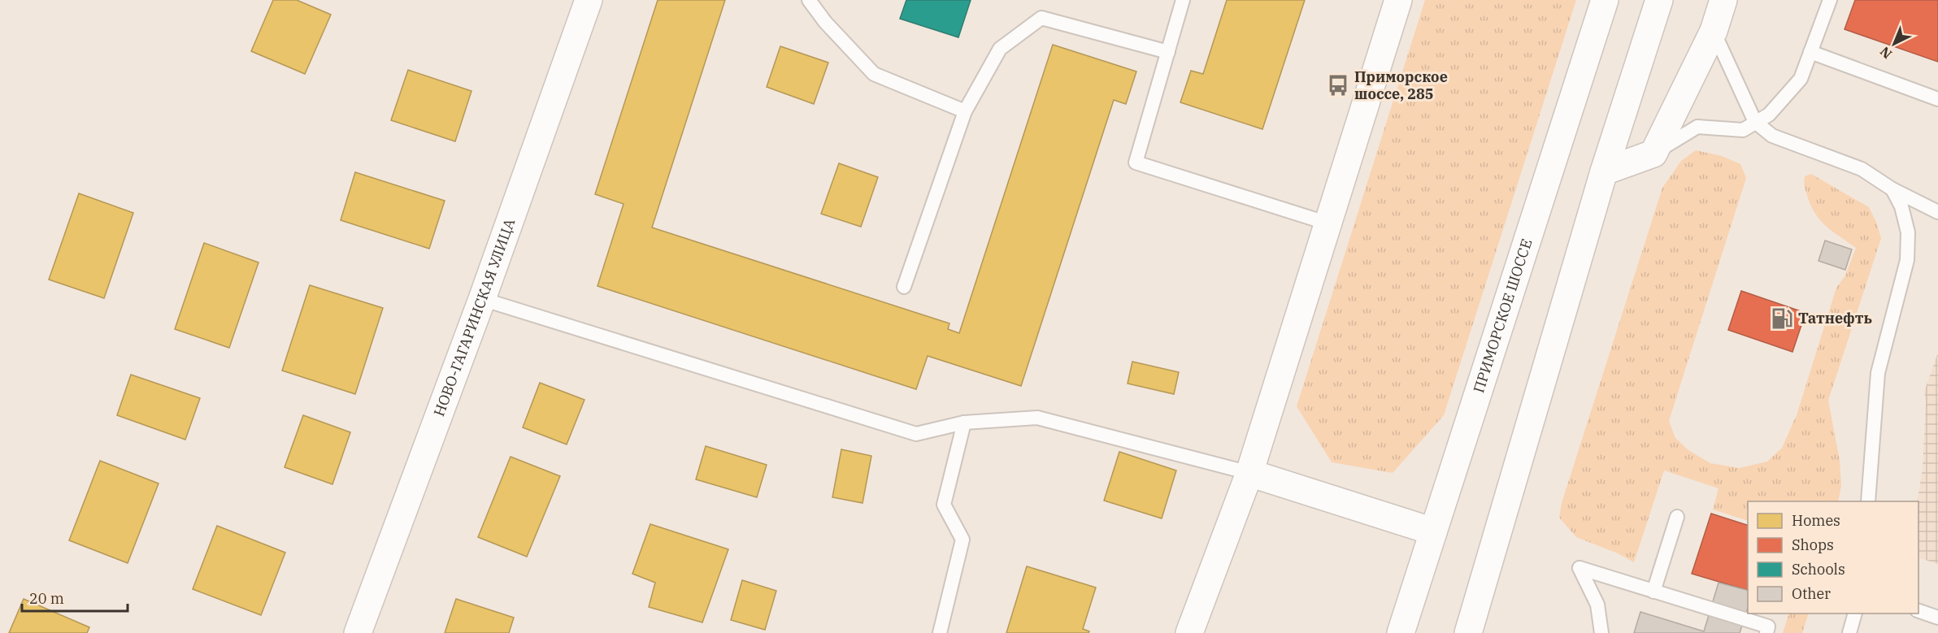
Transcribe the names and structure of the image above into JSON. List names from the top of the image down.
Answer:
{
  "streets": {
    "main road": ["ПРИМОРСКОЕ ШОССЕ", "НОВО-ГАГАРИНСКАЯ УЛИЦА"]
  },
  "places": {
    "bus stop": ["Приморское шоссе, 285"],
    "fuel station": ["Татнефть"]
  },
  "legend": [
    "Homes",
    "Shops",
    "Schools",
    "Other"
  ],
  "scale_bar": "20 m",
  "north": "bottom left"
}
